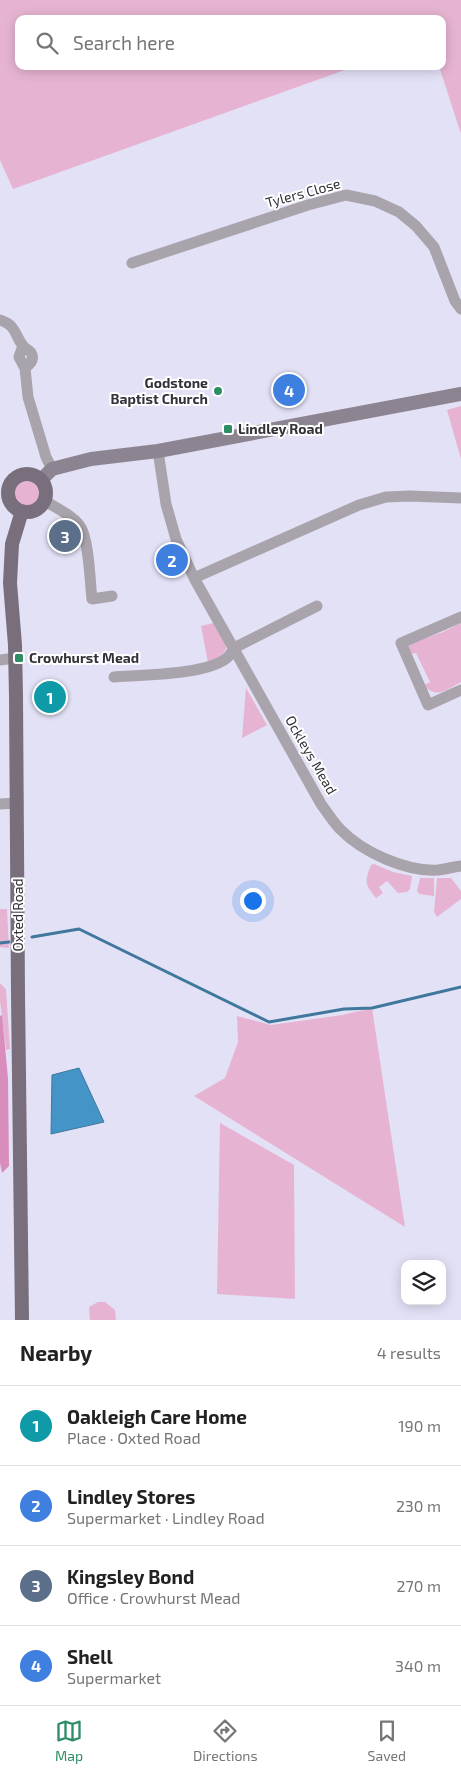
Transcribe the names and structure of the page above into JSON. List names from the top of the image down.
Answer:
{
  "streets": {
    "main road": ["Oxted Road"],
    "street": ["Tylers Close", "Ockleys Mead"]
  },
  "places": {
    "other": ["Godstone Baptist Church"],
    "transit": ["Lindley Road", "Crowhurst Mead"]
  },
  "page": {
    "search": "Search here",
    "pins": [
      "4",
      "3",
      "2",
      "1"
    ],
    "heading": ["Nearby", "4 results"],
    "list": [
      {
        "mark": "1",
        "name": "Oakleigh Care Home",
        "note": "Place · Oxted Road",
        "value": "190 m"
      },
      {
        "mark": "2",
        "name": "Lindley Stores",
        "note": "Supermarket · Lindley Road",
        "value": "230 m"
      },
      {
        "mark": "3",
        "name": "Kingsley Bond",
        "note": "Office · Crowhurst Mead",
        "value": "270 m"
      },
      {
        "mark": "4",
        "name": "Shell",
        "note": "Supermarket",
        "value": "340 m"
      }
    ],
    "nav": ["Map", "Directions", "Saved"]
  }
}
